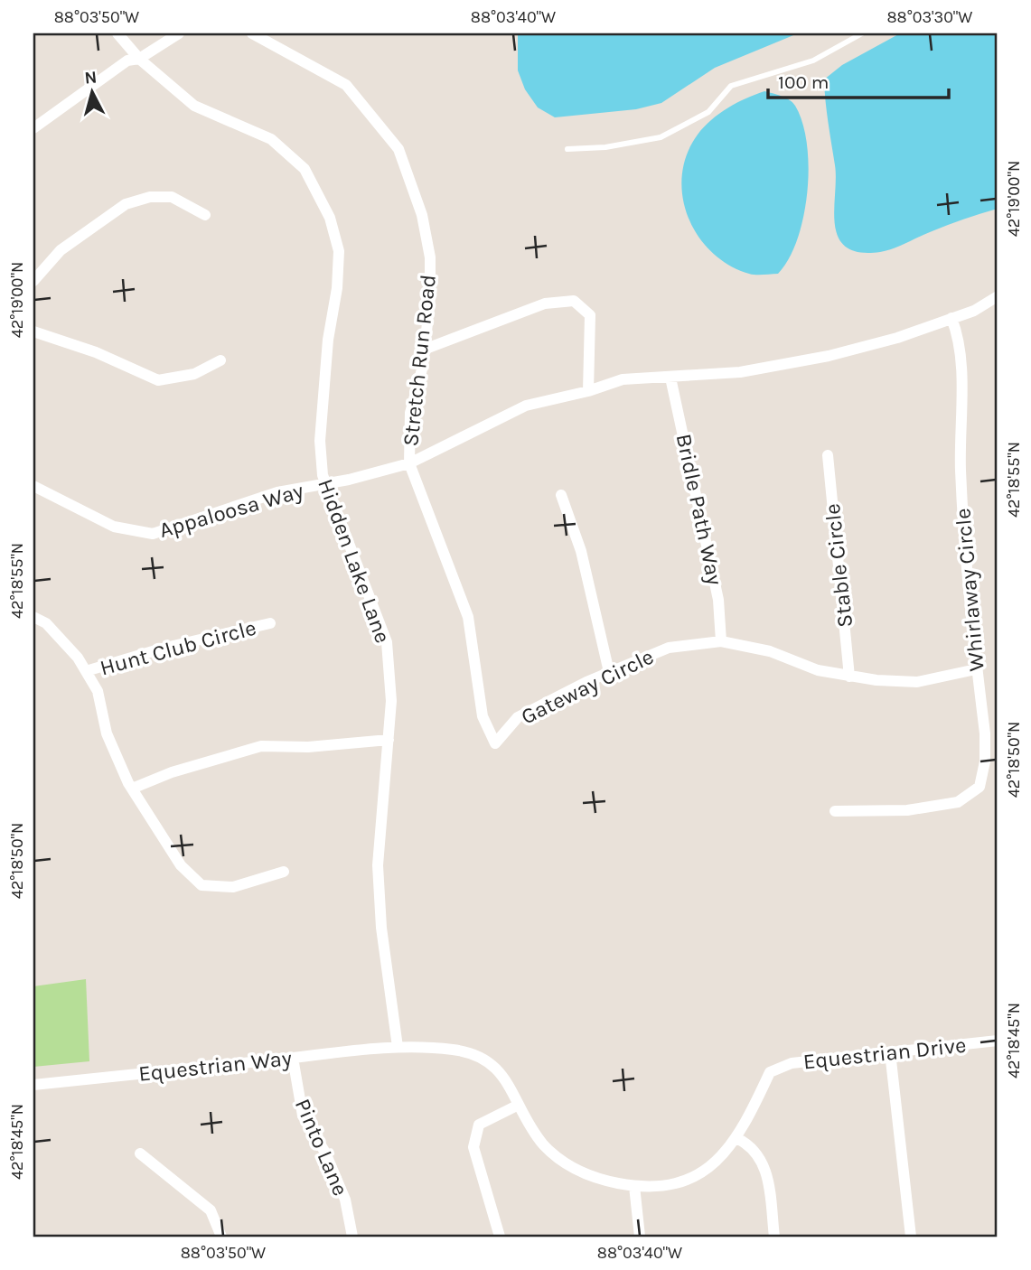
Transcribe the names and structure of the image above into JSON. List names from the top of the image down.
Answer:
{
  "streets": {
    "street": [
      "Stretch Run Road",
      "Bridle Path Way",
      "Appaloosa Way",
      "Hidden Lake Lane",
      "Stable Circle",
      "Whirlaway Circle",
      "Hunt Club Circle",
      "Gateway Circle",
      "Equestrian Drive",
      "Equestrian Way",
      "Pinto Lane"
    ]
  },
  "crossings": [
    ["Stretch Run Road", "Appaloosa Way"],
    ["Stretch Run Road", "Gateway Circle"],
    ["Bridle Path Way", "Appaloosa Way"],
    ["Bridle Path Way", "Gateway Circle"],
    ["Appaloosa Way", "Hidden Lake Lane"],
    ["Appaloosa Way", "Whirlaway Circle"],
    ["Appaloosa Way", "Gateway Circle"],
    ["Hidden Lake Lane", "Equestrian Drive"],
    ["Hidden Lake Lane", "Equestrian Way"],
    ["Stable Circle", "Gateway Circle"],
    ["Whirlaway Circle", "Gateway Circle"],
    ["Equestrian Drive", "Equestrian Way"],
    ["Equestrian Way", "Pinto Lane"]
  ],
  "scale_bar": "100 m",
  "north": "top",
  "coordinates": [
    "88°03'50\"W",
    "88°03'40\"W",
    "88°03'30\"W",
    "42°19'00\"N",
    "42°18'55\"N",
    "42°18'50\"N",
    "42°18'45\"N"
  ]
}
